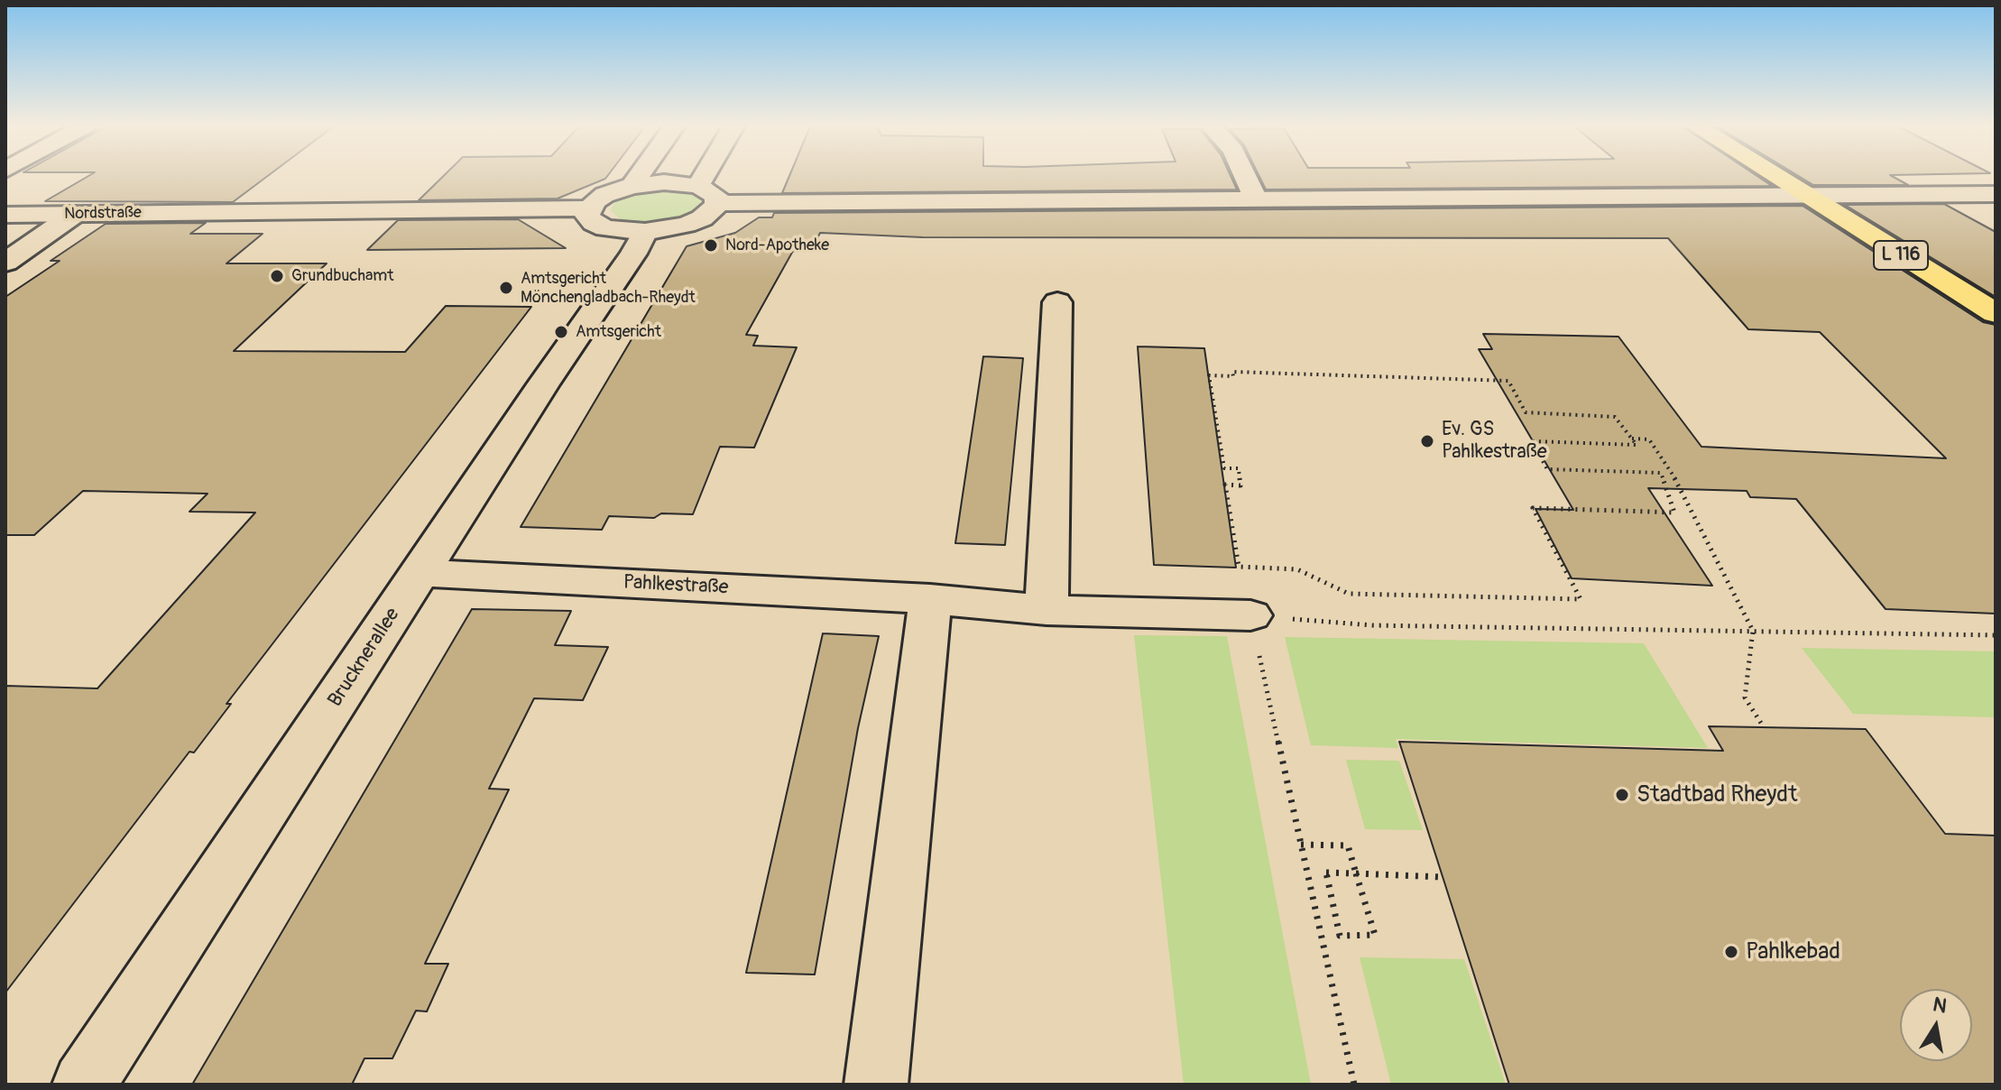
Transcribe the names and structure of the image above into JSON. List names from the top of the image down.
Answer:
{
  "streets": {
    "main road": ["L 116"],
    "street": ["Nordstraße", "Pahlkestraße", "Brucknerallee"]
  },
  "crossings": [
    ["Pahlkestraße", "Brucknerallee"]
  ],
  "places": [
    "Nord-Apotheke",
    "Grundbuchamt",
    "Amtsgericht Mönchengladbach-Rheydt",
    "Amtsgericht",
    "Ev. GS Pahlkestraße",
    "Stadtbad Rheydt",
    "Pahlkebad"
  ],
  "north": "top"
}
